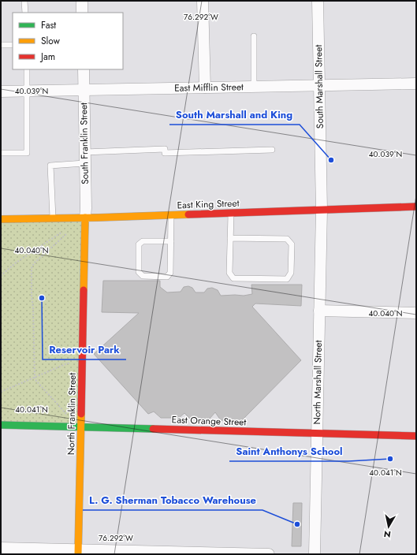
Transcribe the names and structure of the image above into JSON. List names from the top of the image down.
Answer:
{
  "streets": {
    "main road": ["East King Street", "North Franklin Street", "East Orange Street"],
    "street": [
      "South Marshall Street",
      "East Mifflin Street",
      "South Franklin Street",
      "North Marshall Street"
    ]
  },
  "crossings": [
    ["South Marshall Street", "East Mifflin Street"],
    ["South Marshall Street", "East King Street"],
    ["South Marshall Street", "North Marshall Street"],
    ["East Mifflin Street", "South Franklin Street"],
    ["South Franklin Street", "East King Street"],
    ["South Franklin Street", "North Franklin Street"],
    ["East King Street", "North Marshall Street"],
    ["East King Street", "North Franklin Street"],
    ["North Marshall Street", "East Orange Street"],
    ["North Franklin Street", "East Orange Street"]
  ],
  "places": [
    "South Marshall and King",
    "Reservoir Park",
    "Saint Anthonys School",
    "L. G. Sherman Tobacco Warehouse"
  ],
  "legend": ["Fast", "Slow", "Jam"],
  "north": "bottom",
  "coordinates": [
    "76.292°W",
    "40.039°N",
    "40.040°N",
    "40.041°N"
  ]
}
